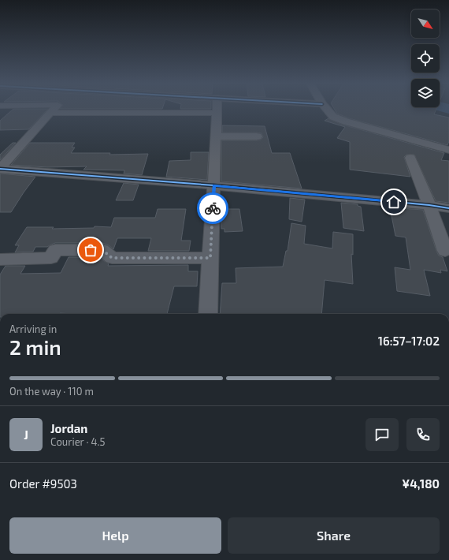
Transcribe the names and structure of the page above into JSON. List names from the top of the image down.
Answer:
{
  "north": "bottom right",
  "page": {
    "heading": ["2 min", "Arriving in", "16:57–17:02"],
    "panel": [
      "Jordan",
      "Courier · 4.5",
      "Order #9503",
      "¥4,180"
    ],
    "bar": "On the way · 110 m",
    "round": "J",
    "buttons": ["Help", "Share"]
  }
}
